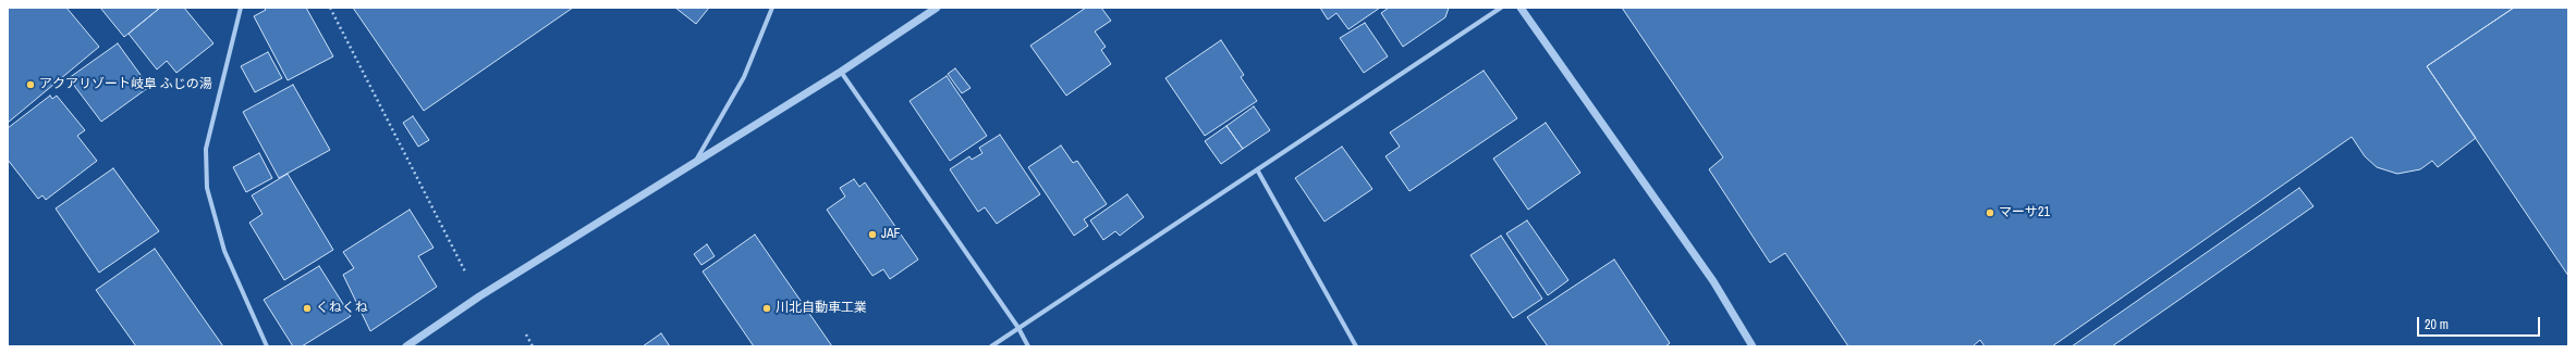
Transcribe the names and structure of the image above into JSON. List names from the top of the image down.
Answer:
{
  "places": [
    "アクアリゾート岐阜 ふじの湯",
    "マーサ21",
    "JAF",
    "くねくね",
    "川北自動車工業"
  ],
  "scale_bar": "20 m"
}
